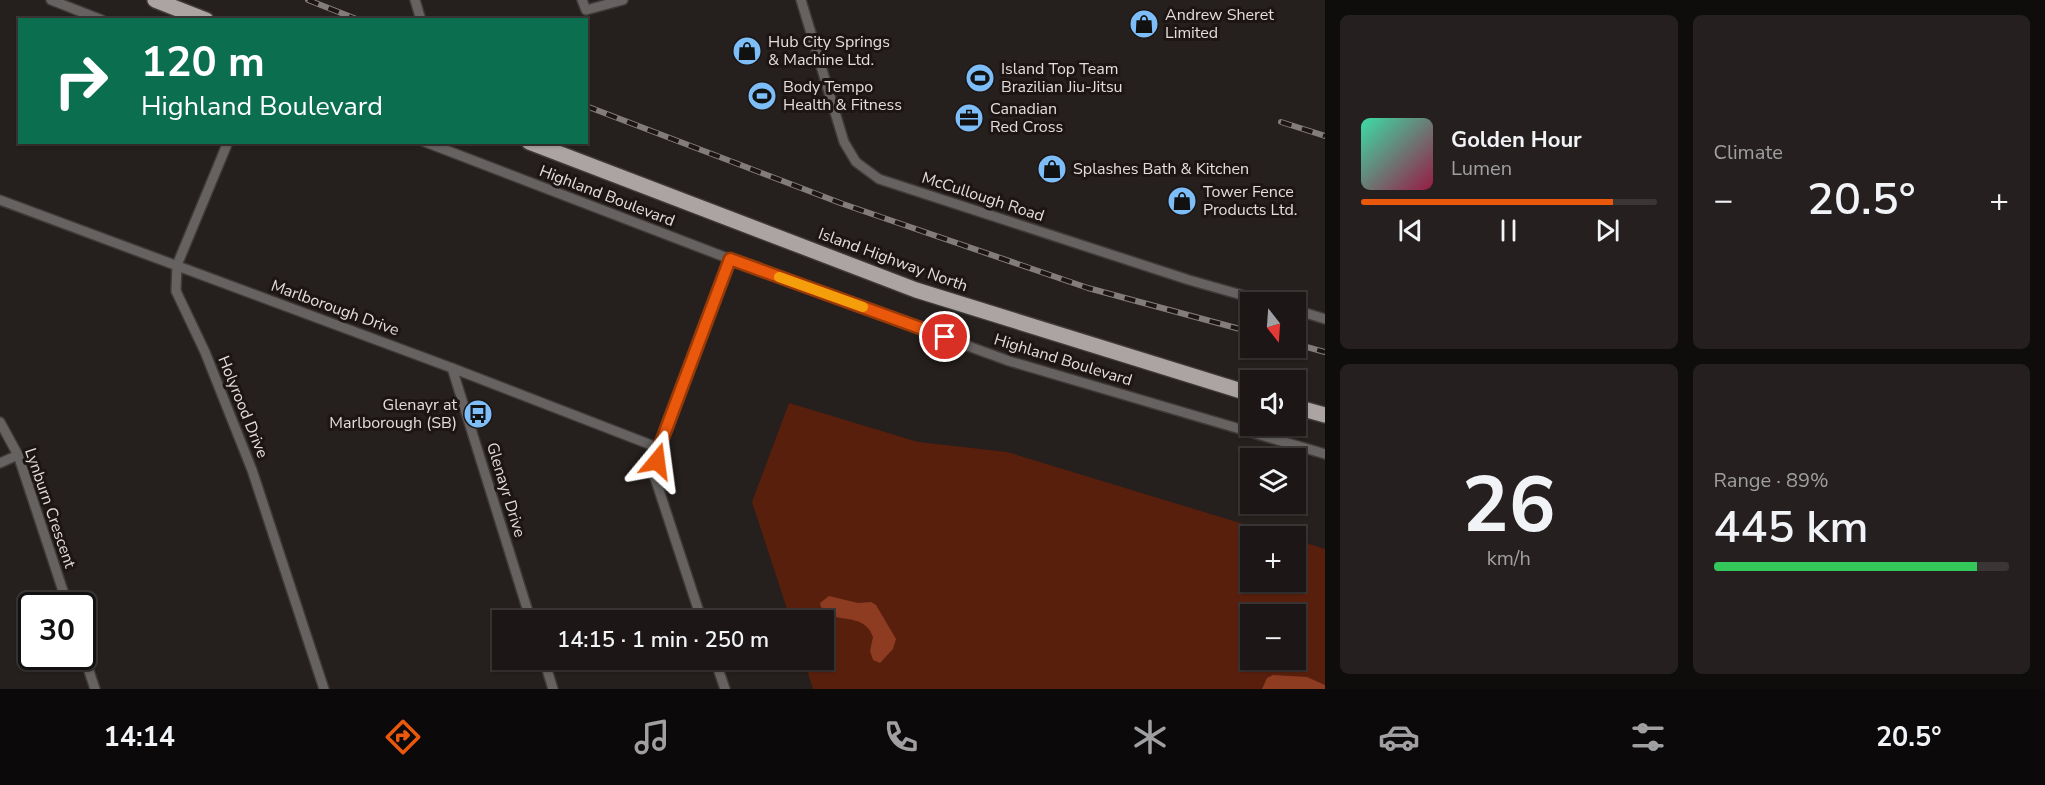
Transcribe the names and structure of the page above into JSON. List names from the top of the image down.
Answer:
{
  "streets": {
    "main road": ["Island Highway North"],
    "street": [
      "Highland Boulevard",
      "McCullough Road",
      "Marlborough Drive",
      "Holyrood Drive",
      "Glenayr Drive",
      "Lynburn Crescent"
    ]
  },
  "crossings": [
    ["Marlborough Drive", "Holyrood Drive"],
    ["Marlborough Drive", "Glenayr Drive"]
  ],
  "places": {
    "shop": [
      "Andrew Sheret Limited",
      "Hub City Springs & Machine Ltd.",
      "Splashes Bath & Kitchen",
      "Tower Fence Products Ltd."
    ],
    "sports": ["Island Top Team Brazilian Jiu-Jitsu", "Body Tempo Health & Fitness"],
    "office": ["Canadian Red Cross"],
    "bus stop": ["Glenayr at Marlborough (SB)"]
  },
  "north": "bottom",
  "page": {
    "tile": [
      "Climate",
      ["26", "km/h"],
      ["Range · 89%", "445 km"]
    ],
    "turn": ["120 m", "Highland Boulevard"],
    "song": ["Golden Hour", "Lumen"],
    "heat": ["−", "20.5°", "+"],
    "map_buttons": ["+", "−"],
    "limit": "30",
    "trip": "14:15 · 1 min · 250 m",
    "tabs": ["14:14", "20.5°"]
  }
}
